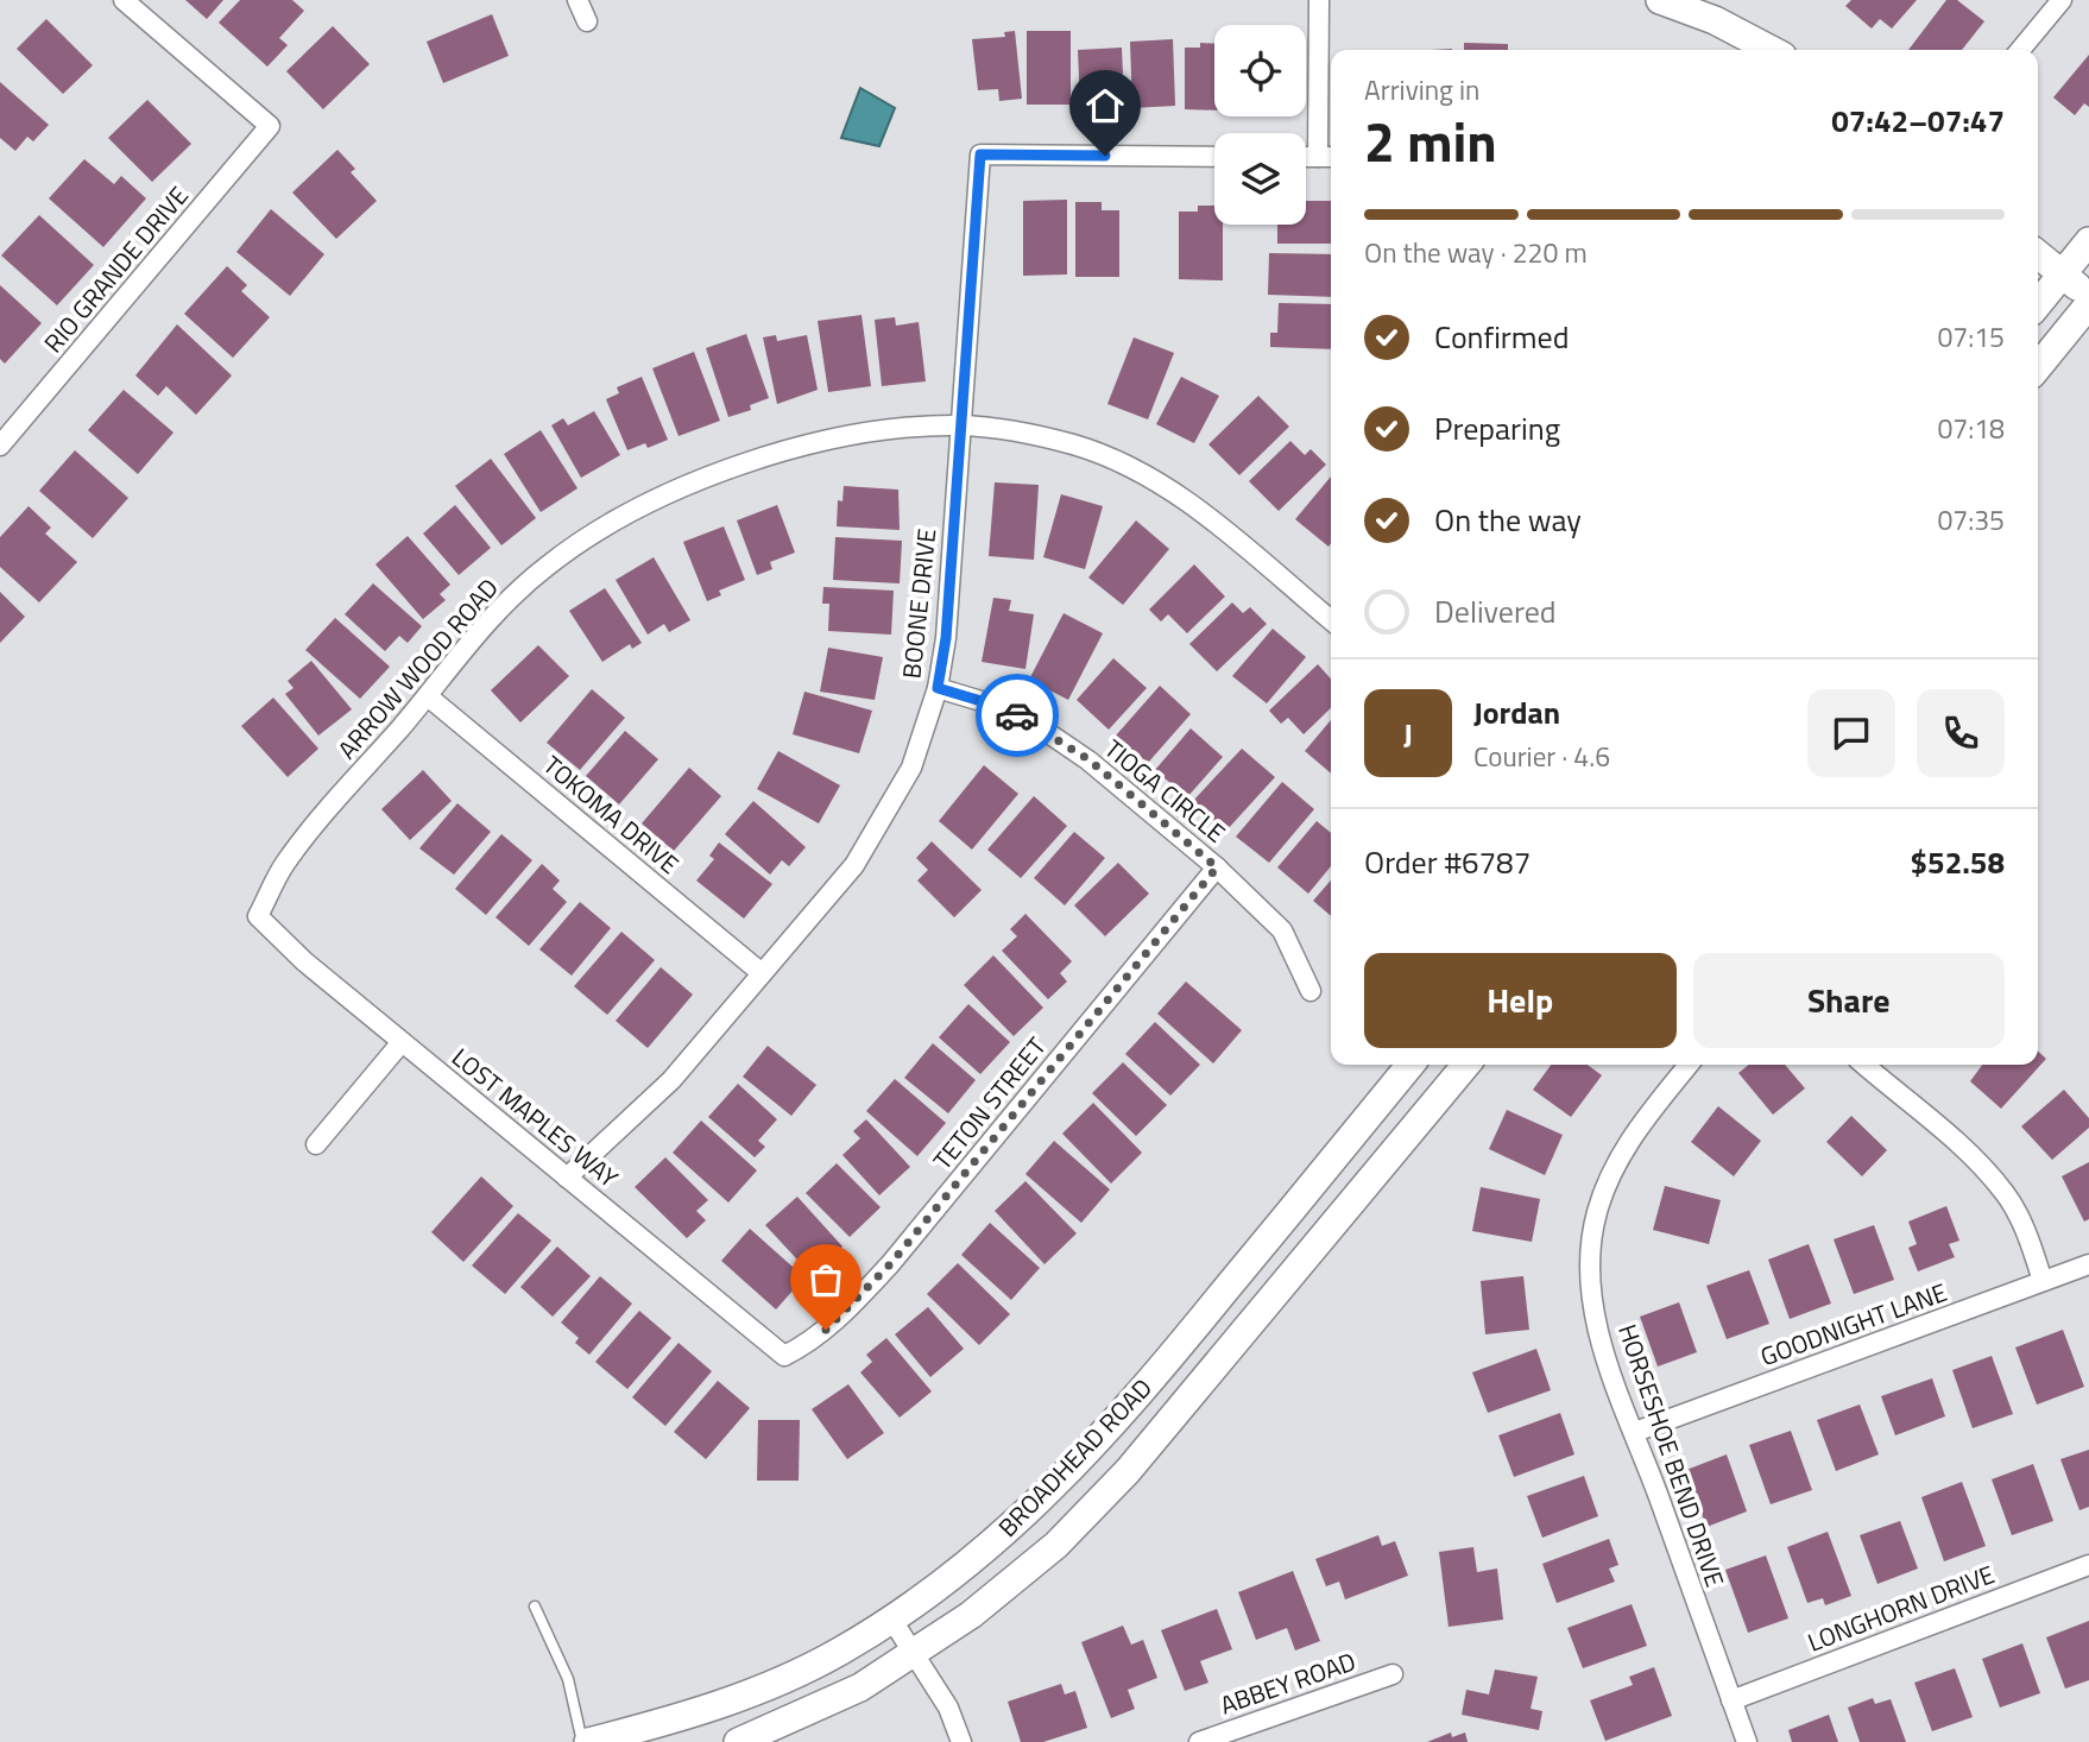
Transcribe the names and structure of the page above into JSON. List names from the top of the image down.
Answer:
{
  "streets": {
    "street": [
      "RIO GRANDE DRIVE",
      "BOONE DRIVE",
      "ARROW WOOD ROAD",
      "TIOGA CIRCLE",
      "TOKOMA DRIVE",
      "TETON STREET",
      "LOST MAPLES WAY",
      "GOODNIGHT LANE",
      "HORSESHOE BEND DRIVE",
      "BROADHEAD ROAD",
      "LONGHORN DRIVE",
      "ABBEY ROAD"
    ]
  },
  "crossings": [
    ["BOONE DRIVE", "ARROW WOOD ROAD"],
    ["BOONE DRIVE", "TIOGA CIRCLE"],
    ["BOONE DRIVE", "TOKOMA DRIVE"],
    ["BOONE DRIVE", "LOST MAPLES WAY"],
    ["ARROW WOOD ROAD", "TOKOMA DRIVE"],
    ["ARROW WOOD ROAD", "LOST MAPLES WAY"],
    ["TIOGA CIRCLE", "TETON STREET"],
    ["TETON STREET", "LOST MAPLES WAY"],
    ["GOODNIGHT LANE", "HORSESHOE BEND DRIVE"],
    ["HORSESHOE BEND DRIVE", "LONGHORN DRIVE"]
  ],
  "page": {
    "heading": ["2 min", "Arriving in", "07:42–07:47"],
    "panel": [
      "Jordan",
      "Courier · 4.6",
      "Order #6787",
      "$52.58"
    ],
    "bar": "On the way · 220 m",
    "list": [
      ["Confirmed", "07:15"],
      ["Preparing", "07:18"],
      ["On the way", "07:35"],
      "Delivered"
    ],
    "round": "J",
    "buttons": ["Help", "Share"]
  }
}
